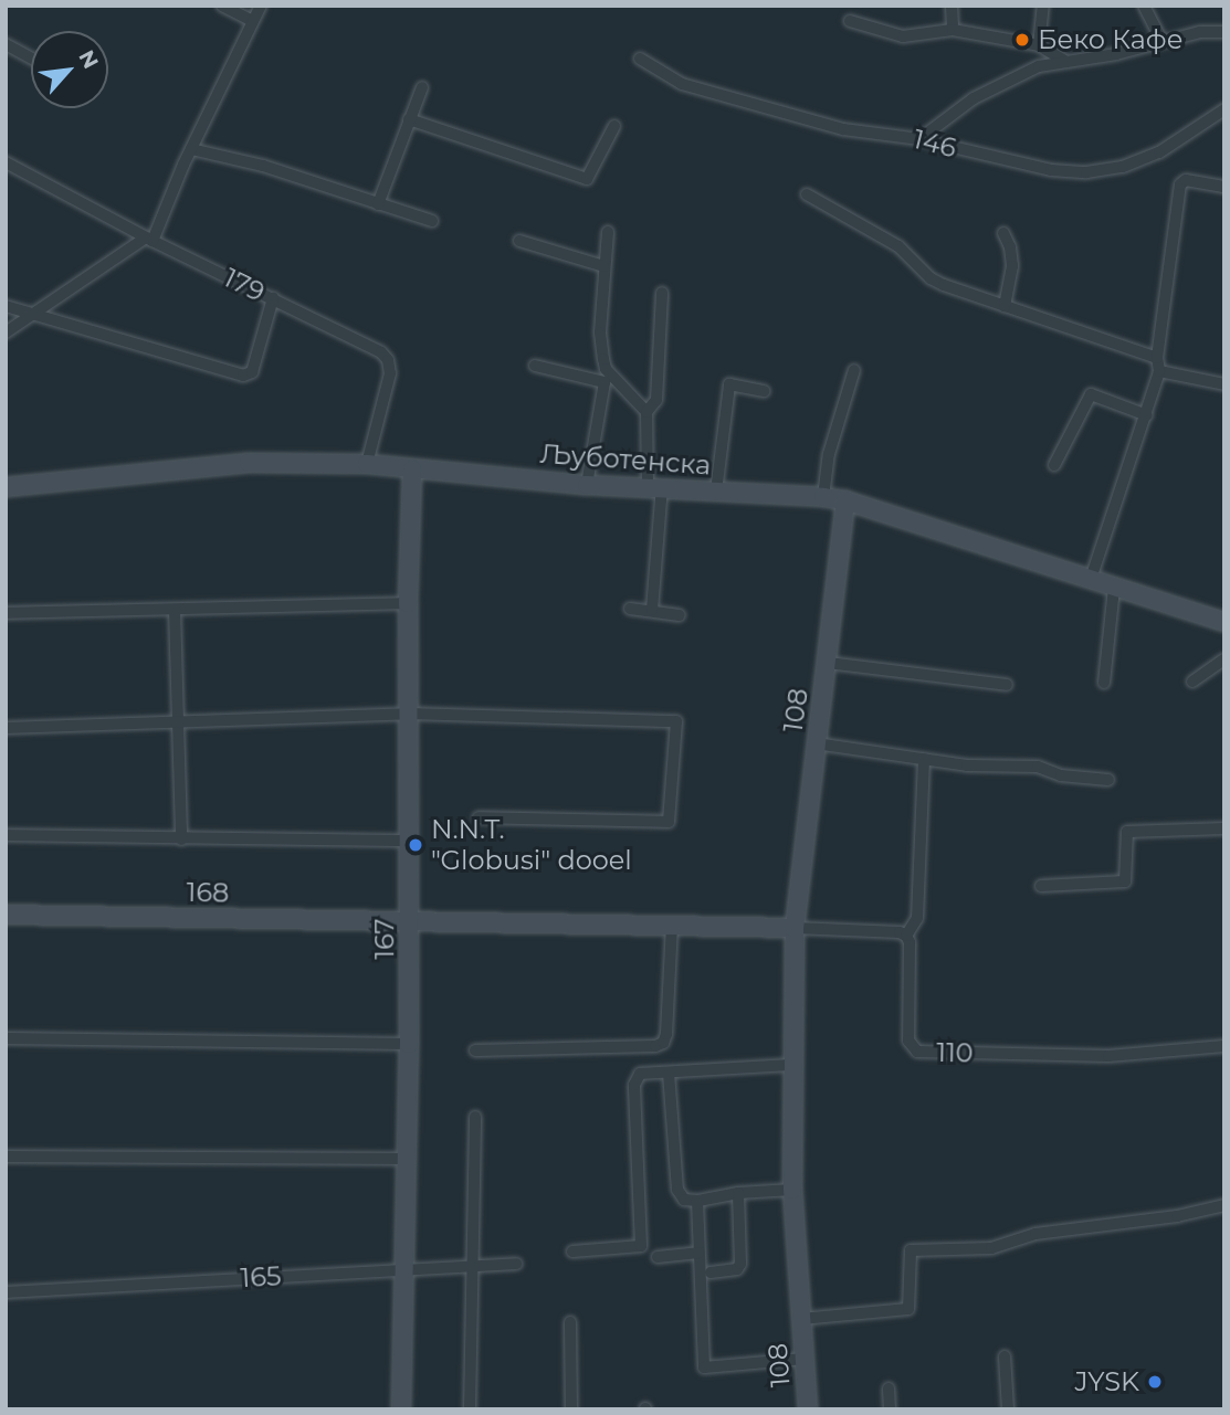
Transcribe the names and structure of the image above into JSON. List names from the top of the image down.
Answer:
{
  "streets": {
    "street": [
      "146",
      "179",
      "Љуботенска",
      "108",
      "168",
      "167",
      "110",
      "165"
    ]
  },
  "crossings": [
    ["179", "Љуботенска"],
    ["Љуботенска", "108"],
    ["Љуботенска", "167"],
    ["168", "167"],
    ["167", "165"]
  ],
  "places": ["Беко Кафе", "N.N.T. \"Globusi\" dooel", "JYSK"],
  "north": "top right"
}
